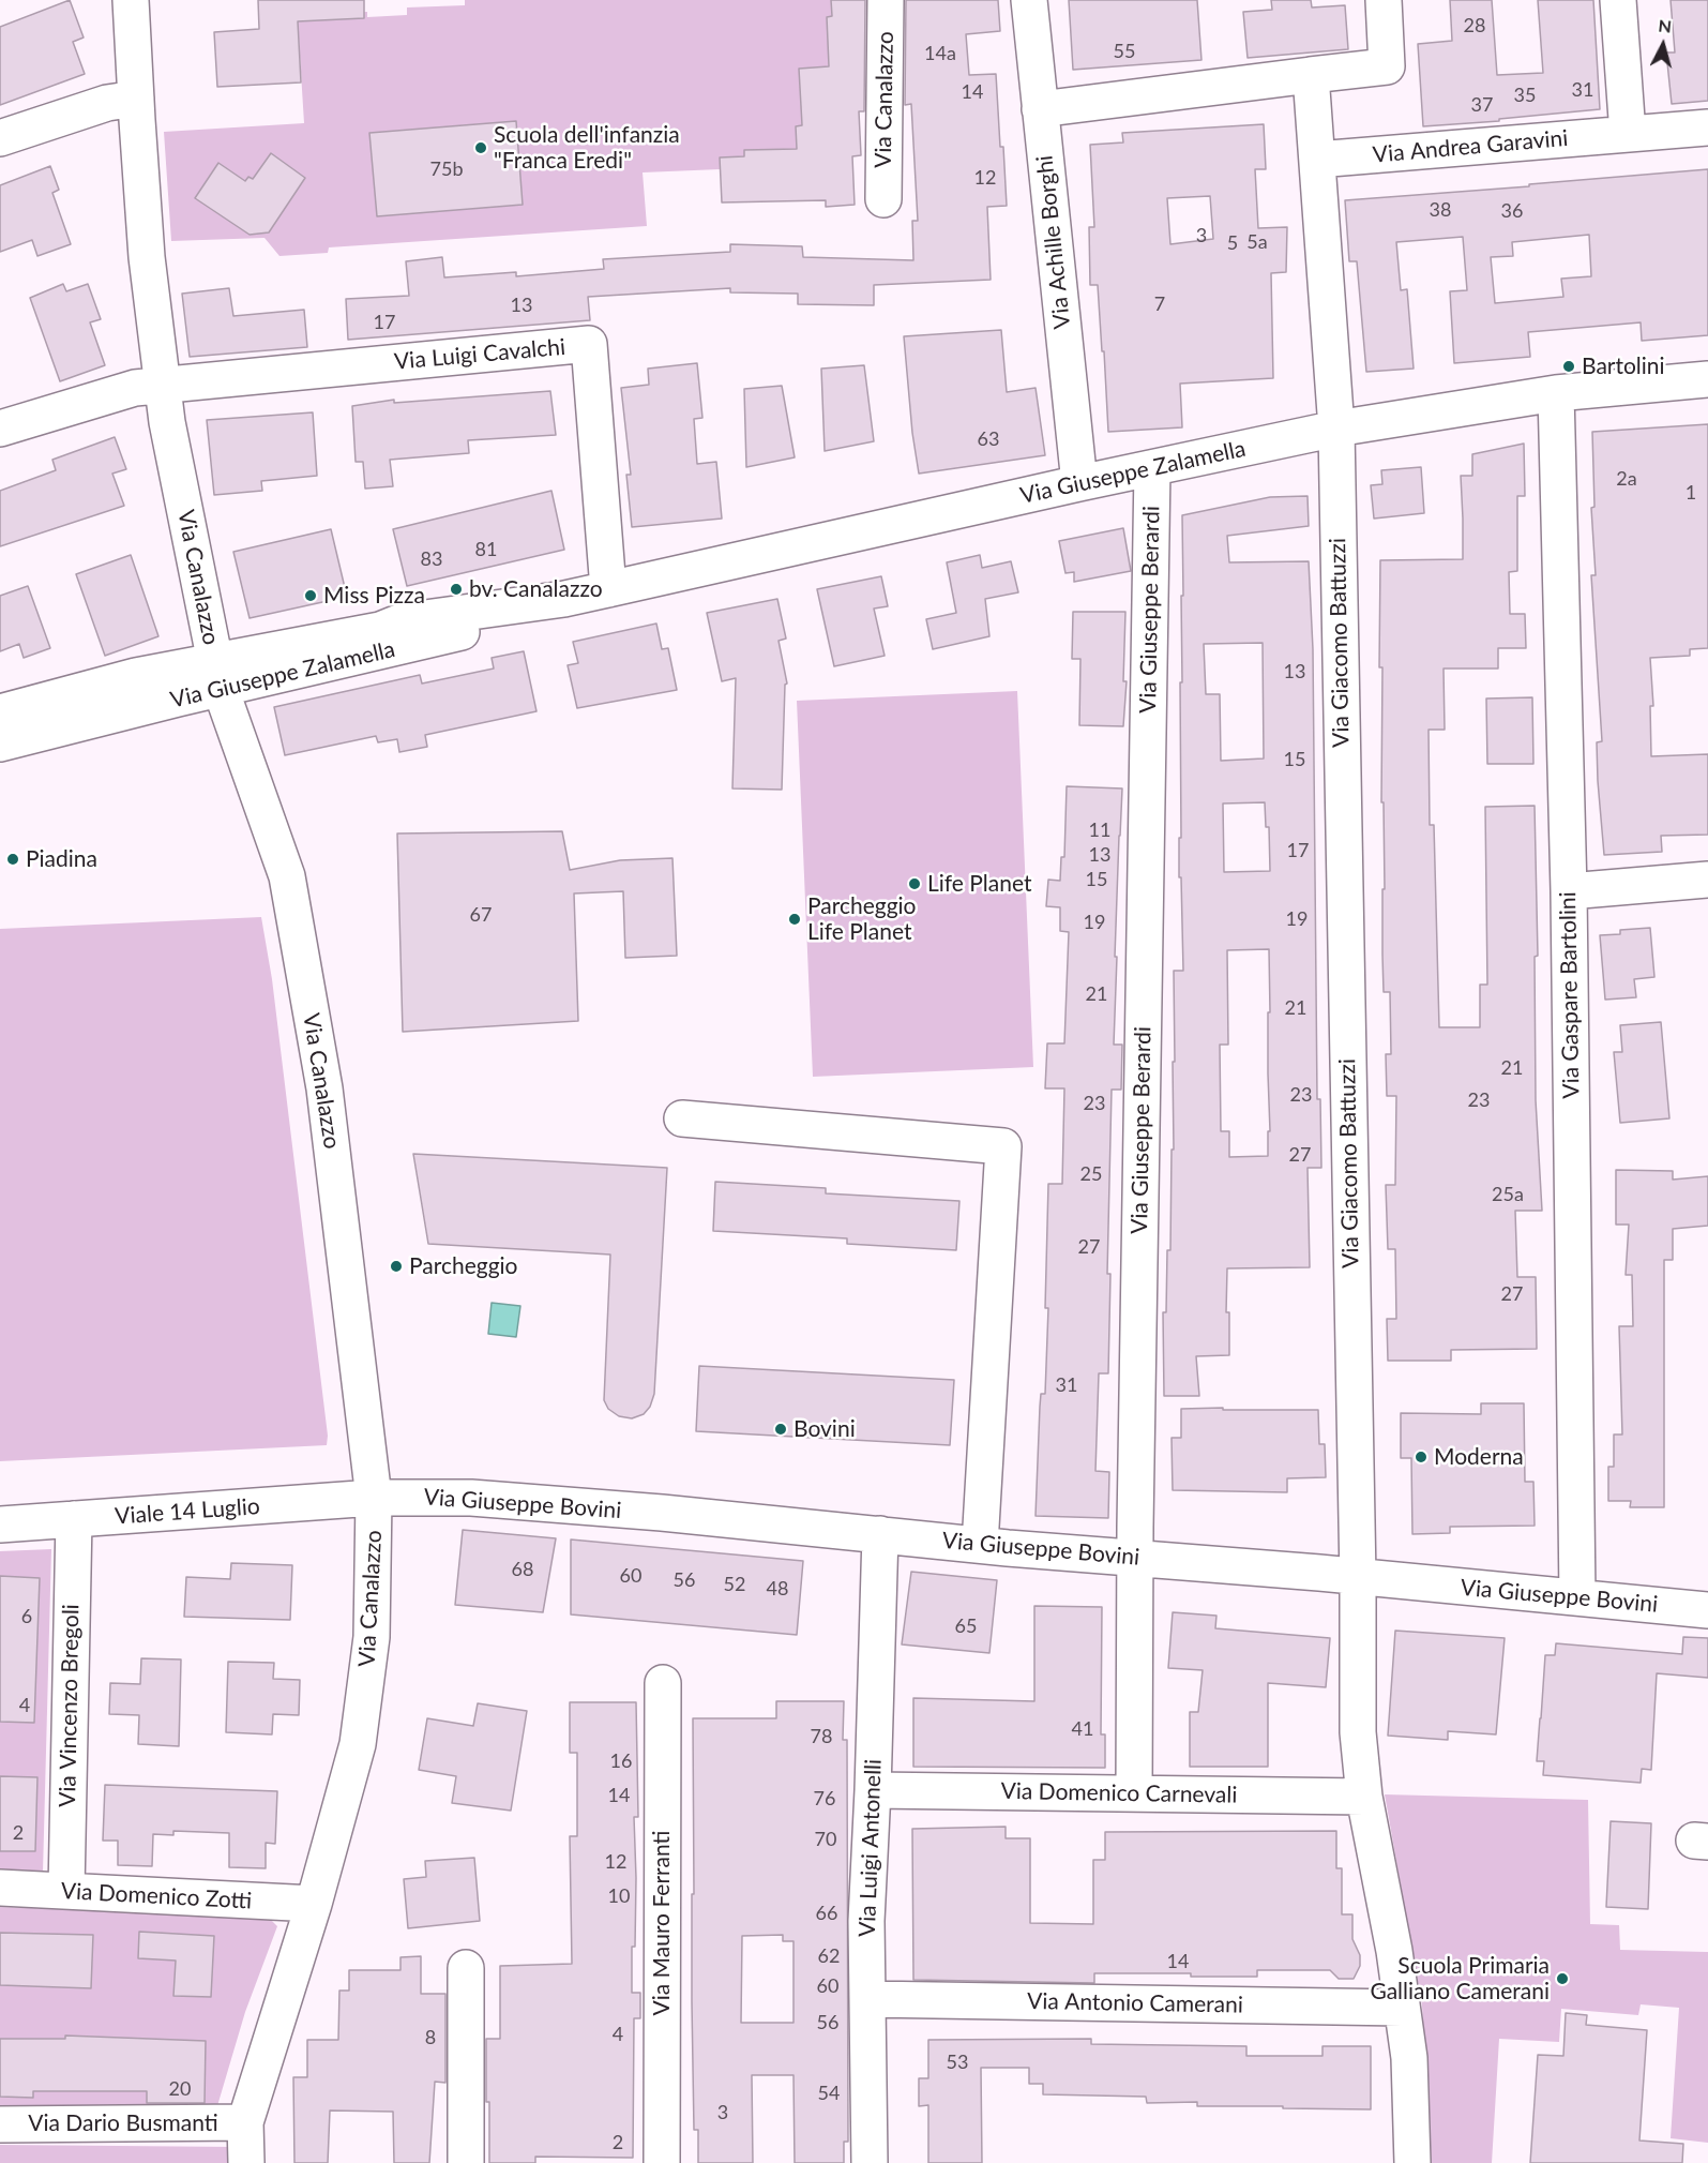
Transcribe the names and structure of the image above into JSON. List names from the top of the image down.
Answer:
{
  "streets": {
    "street": [
      "Via Canalazzo",
      "Via Andrea Garavini",
      "Via Achille Borghi",
      "Via Luigi Cavalchi",
      "Via Giuseppe Zalamella",
      "Via Giuseppe Berardi",
      "Via Giacomo Battuzzi",
      "Via Gaspare Bartolini",
      "Via Giuseppe Bovini",
      "Viale 14 Luglio",
      "Via Vincenzo Bregoli",
      "Via Domenico Carnevali",
      "Via Luigi Antonelli",
      "Via Domenico Zotti",
      "Via Mauro Ferranti",
      "Via Antonio Camerani",
      "Via Dario Busmanti"
    ]
  },
  "crossings": [
    ["Via Canalazzo", "Via Luigi Cavalchi"],
    ["Via Canalazzo", "Via Giuseppe Zalamella"],
    ["Via Canalazzo", "Via Giuseppe Bovini"],
    ["Via Canalazzo", "Viale 14 Luglio"],
    ["Via Canalazzo", "Via Domenico Zotti"],
    ["Via Canalazzo", "Via Dario Busmanti"],
    ["Via Andrea Garavini", "Via Giacomo Battuzzi"],
    ["Via Achille Borghi", "Via Giuseppe Zalamella"],
    ["Via Luigi Cavalchi", "Via Giuseppe Zalamella"],
    ["Via Giuseppe Zalamella", "Via Giuseppe Berardi"],
    ["Via Giuseppe Zalamella", "Via Giacomo Battuzzi"],
    ["Via Giuseppe Zalamella", "Via Gaspare Bartolini"],
    ["Via Giuseppe Berardi", "Via Giuseppe Bovini"],
    ["Via Giuseppe Berardi", "Via Domenico Carnevali"],
    ["Via Giacomo Battuzzi", "Via Giuseppe Bovini"],
    ["Via Giacomo Battuzzi", "Via Domenico Carnevali"],
    ["Via Giacomo Battuzzi", "Via Antonio Camerani"],
    ["Via Gaspare Bartolini", "Via Giuseppe Bovini"],
    ["Via Giuseppe Bovini", "Viale 14 Luglio"],
    ["Via Giuseppe Bovini", "Via Luigi Antonelli"],
    ["Viale 14 Luglio", "Via Vincenzo Bregoli"],
    ["Via Vincenzo Bregoli", "Via Domenico Zotti"],
    ["Via Domenico Carnevali", "Via Luigi Antonelli"],
    ["Via Luigi Antonelli", "Via Antonio Camerani"]
  ],
  "places": [
    "Scuola dell'infanzia \"Franca Eredi\"",
    "Bartolini",
    "bv. Canalazzo",
    "Miss Pizza",
    "Piadina",
    "Life Planet",
    "Parcheggio Life Planet",
    "Parcheggio",
    "Bovini",
    "Moderna",
    "Scuola Primaria Galliano Camerani"
  ],
  "house_numbers": [
    "28",
    "55",
    "14a",
    "31",
    "14",
    "35",
    "37",
    "75b",
    "12",
    "38",
    "36",
    "3",
    "5a",
    "5",
    "7",
    "13",
    "17",
    "63",
    "2a",
    "1",
    "81",
    "83",
    "13",
    "15",
    "11",
    "17",
    "13",
    "15",
    "67",
    "19",
    "19",
    "21",
    "21",
    "21",
    "23",
    "23",
    "23",
    "27",
    "25",
    "25a",
    "27",
    "27",
    "31",
    "68",
    "60",
    "56",
    "52",
    "48",
    "6",
    "65",
    "4",
    "41",
    "78",
    "16",
    "14",
    "76",
    "2",
    "70",
    "12",
    "10",
    "66",
    "62",
    "14",
    "60",
    "56",
    "4",
    "8",
    "53",
    "20",
    "54",
    "3",
    "2"
  ],
  "north": "top"
}
